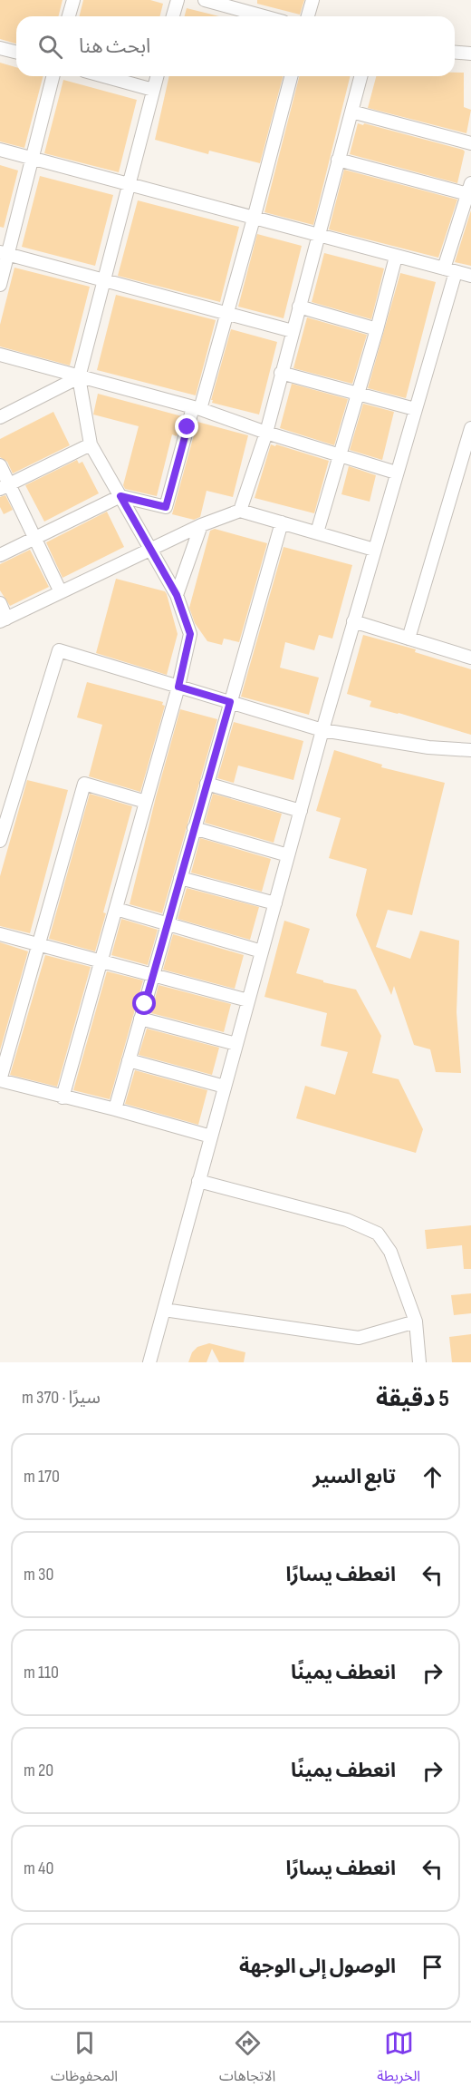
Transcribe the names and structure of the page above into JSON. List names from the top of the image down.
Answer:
{
  "page": {
    "search": "ابحث هنا",
    "heading": ["5 دقيقة", "سيرًا · 370 m"],
    "list": [
      ["تابع السير", "170 m"],
      ["انعطف يسارًا", "30 m"],
      ["انعطف يمينًا", "110 m"],
      ["انعطف يمينًا", "20 m"],
      ["انعطف يسارًا", "40 m"],
      "الوصول إلى الوجهة"
    ],
    "nav": ["الخريطة", "الاتجاهات", "المحفوظات"]
  }
}
